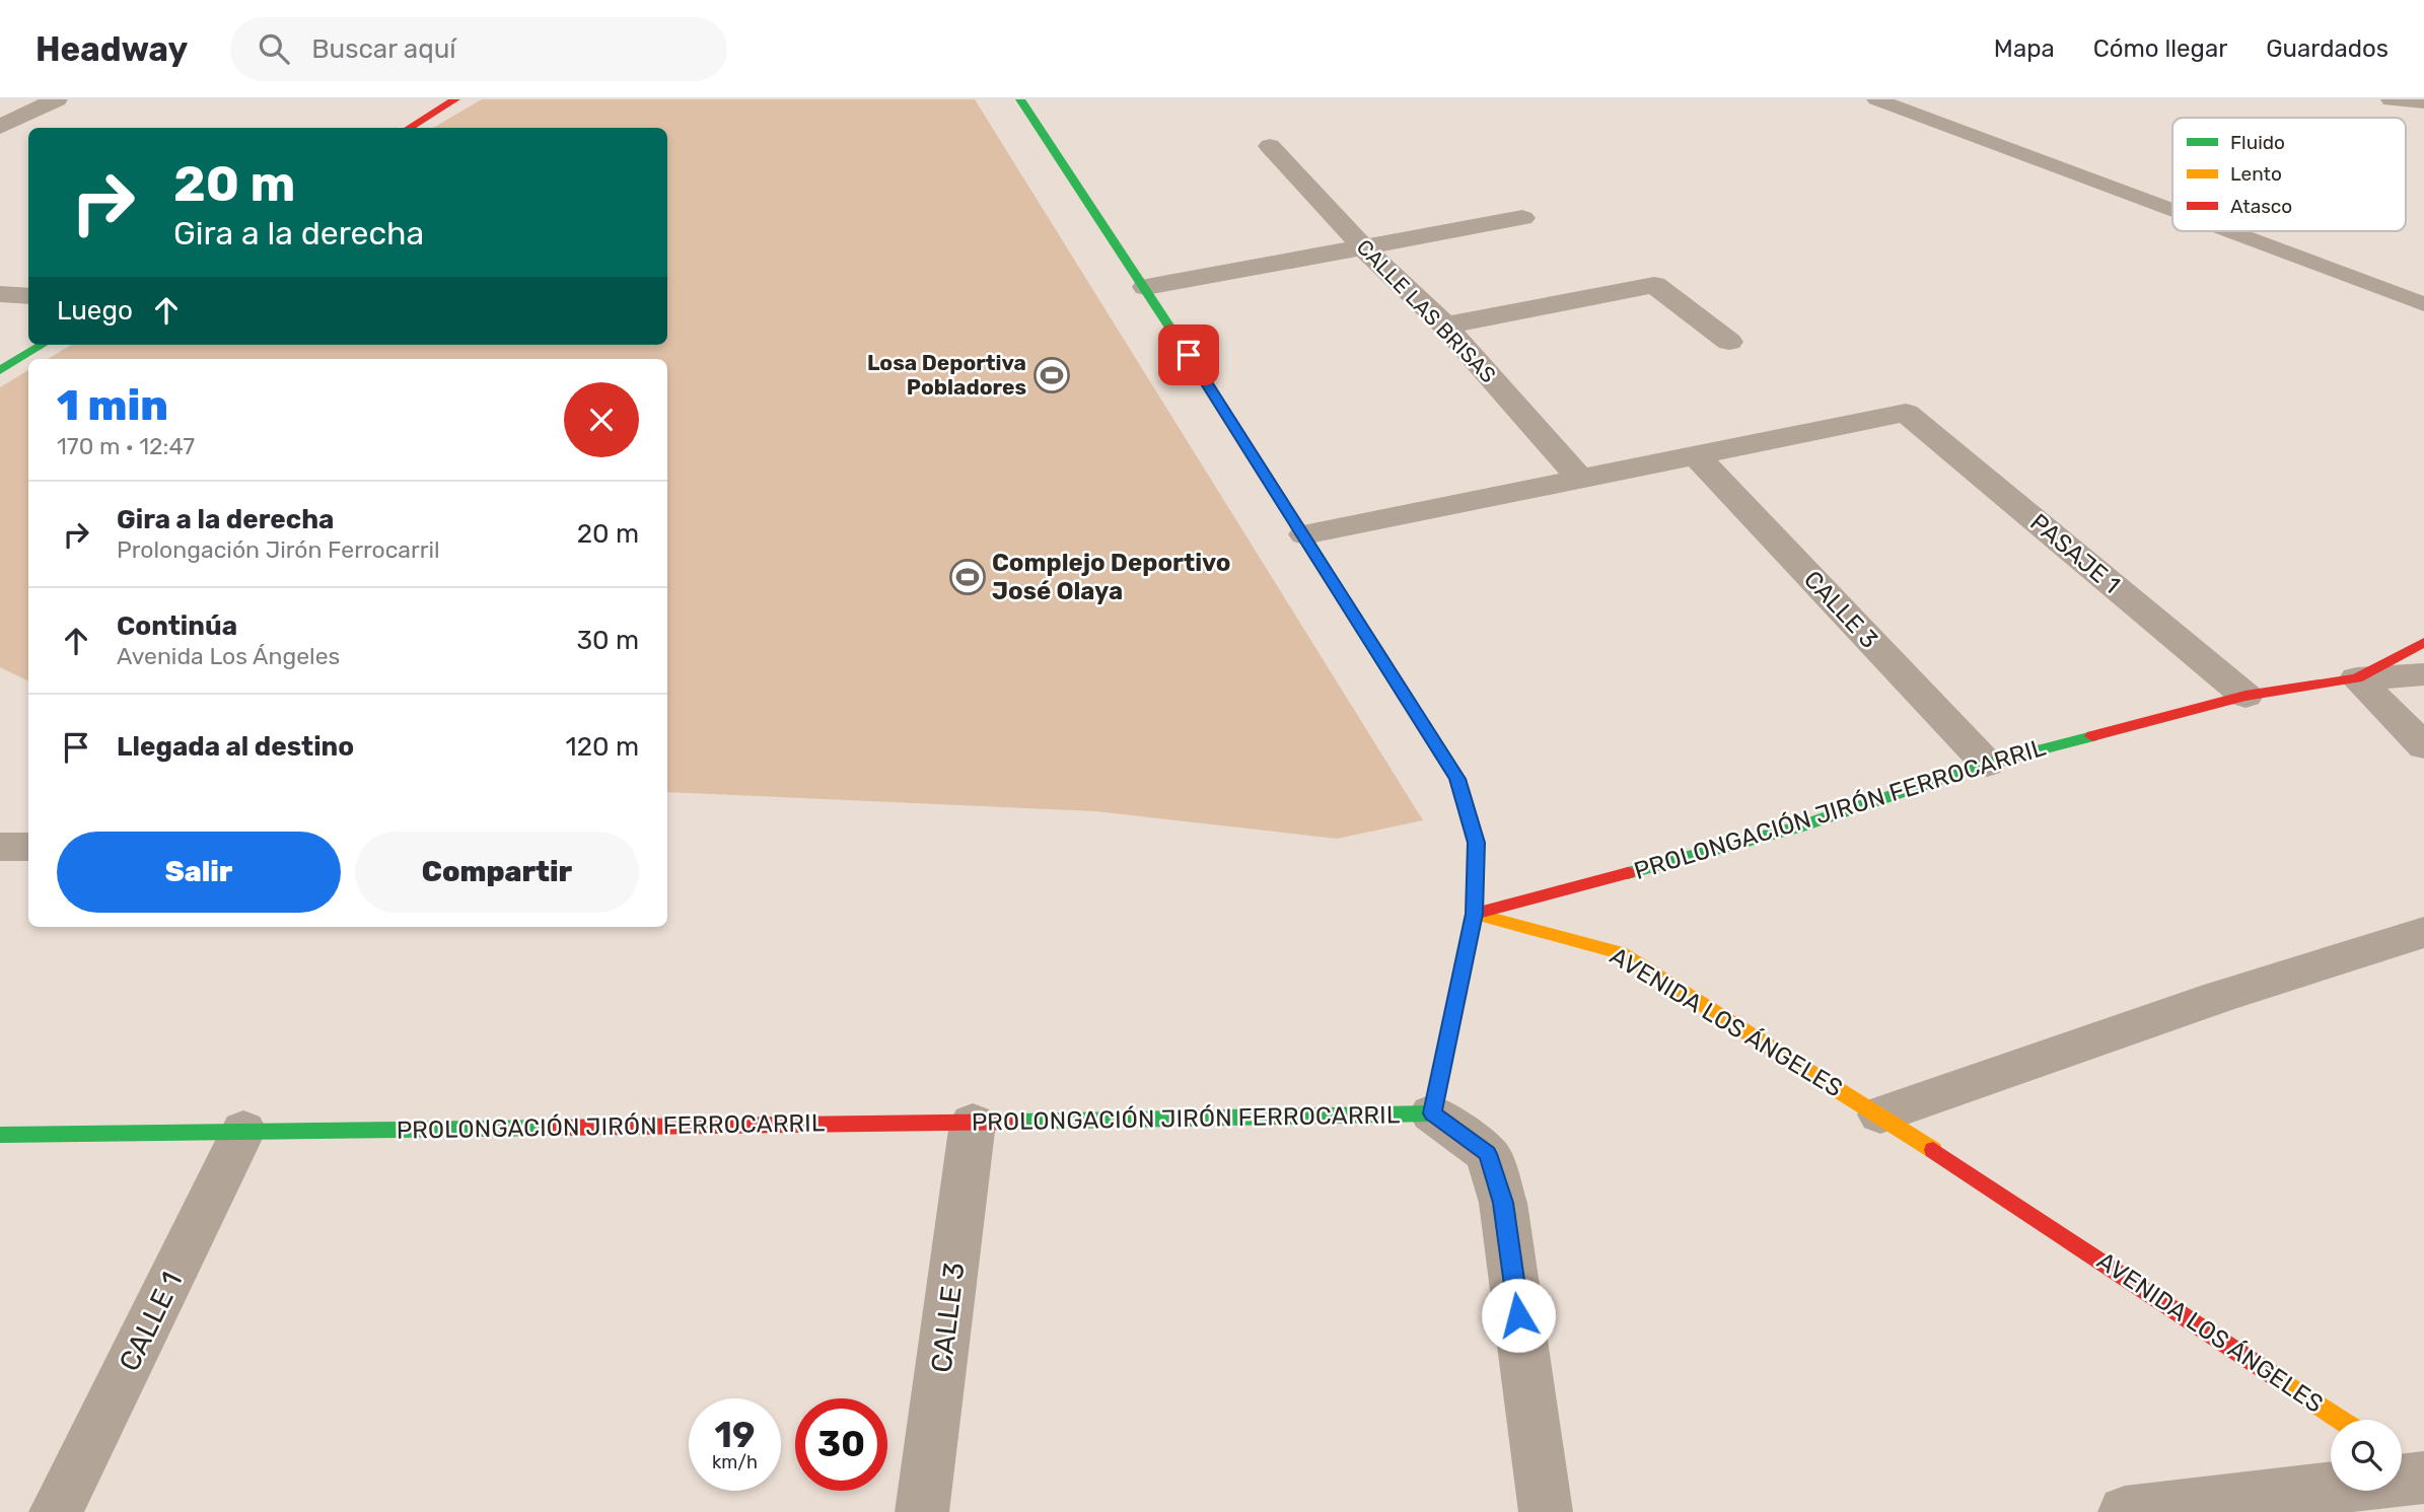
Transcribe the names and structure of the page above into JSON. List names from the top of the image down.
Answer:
{
  "streets": {
    "street": [
      "CALLE LAS BRISAS",
      "PASAJE 1",
      "CALLE 3",
      "PROLONGACIÓN JIRÓN FERROCARRIL",
      "AVENIDA LOS ÁNGELES",
      "CALLE 1"
    ]
  },
  "crossings": [
    ["PASAJE 1", "CALLE 3"],
    ["PASAJE 1", "PROLONGACIÓN JIRÓN FERROCARRIL"],
    ["CALLE 3", "PROLONGACIÓN JIRÓN FERROCARRIL"],
    ["PROLONGACIÓN JIRÓN FERROCARRIL", "AVENIDA LOS ÁNGELES"],
    ["PROLONGACIÓN JIRÓN FERROCARRIL", "CALLE 1"]
  ],
  "places": {
    "sports": ["Losa Deportiva Pobladores", "Complejo Deportivo José Olaya"]
  },
  "legend": ["Fluido", "Lento", "Atasco"],
  "page": {
    "header": "Headway",
    "search": "Buscar aquí",
    "nav": ["Mapa", "Cómo llegar", "Guardados"],
    "turn": ["20 m", "Gira a la derecha"],
    "then": "Luego",
    "heading": ["1 min", "170 m · 12:47"],
    "list": [
      {
        "name": "Gira a la derecha",
        "note": "Prolongación Jirón Ferrocarril",
        "value": "20 m"
      },
      {
        "name": "Continúa",
        "note": "Avenida Los Ángeles",
        "value": "30 m"
      },
      {
        "name": "Llegada al destino",
        "value": "120 m"
      }
    ],
    "buttons": ["Salir", "Compartir"],
    "speed": "19 km/h",
    "limit": "30"
  }
}
